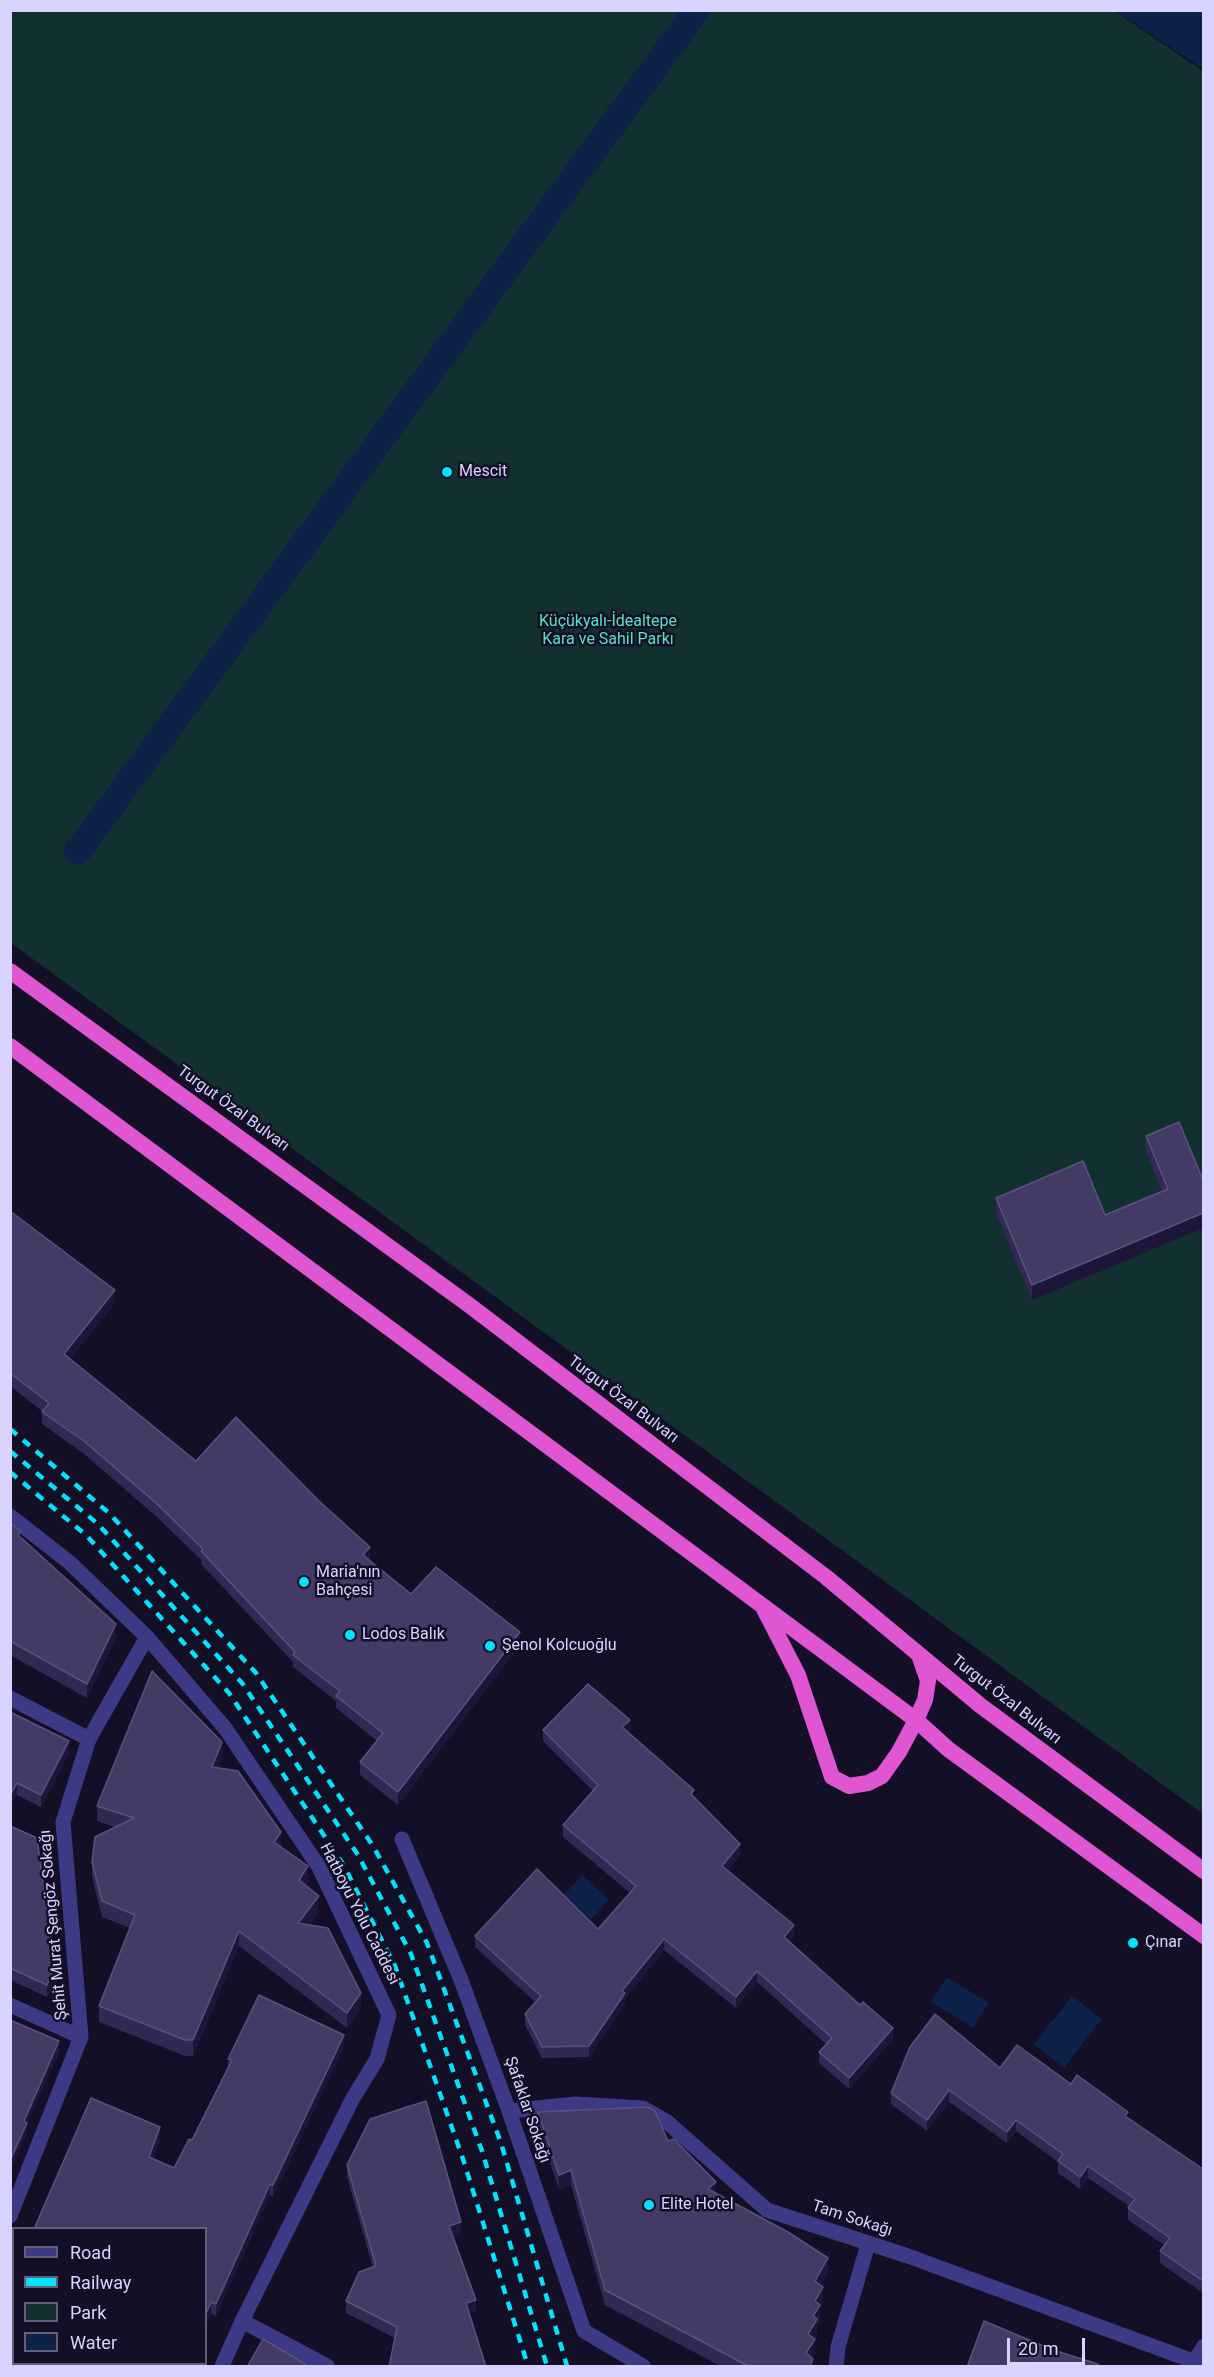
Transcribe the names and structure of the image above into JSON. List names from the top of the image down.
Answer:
{
  "streets": {
    "highway": ["Turgut Özal Bulvarı"],
    "street": [
      "Hatboyu Yolu Caddesi",
      "Şehit Murat Şengöz Sokağı",
      "Şafaklar Sokağı",
      "Tam Sokağı"
    ]
  },
  "crossings": [
    ["Hatboyu Yolu Caddesi", "Şehit Murat Şengöz Sokağı"],
    ["Şafaklar Sokağı", "Tam Sokağı"]
  ],
  "parks": ["Küçükyalı-İdealtepe Kara ve Sahil Parkı"],
  "places": [
    "Mescit",
    "Maria'nın Bahçesi",
    "Lodos Balık",
    "Şenol Kolcuoğlu",
    "Çınar",
    "Elite Hotel"
  ],
  "legend": [
    "Road",
    "Railway",
    "Park",
    "Water"
  ],
  "scale_bar": "20 m"
}
